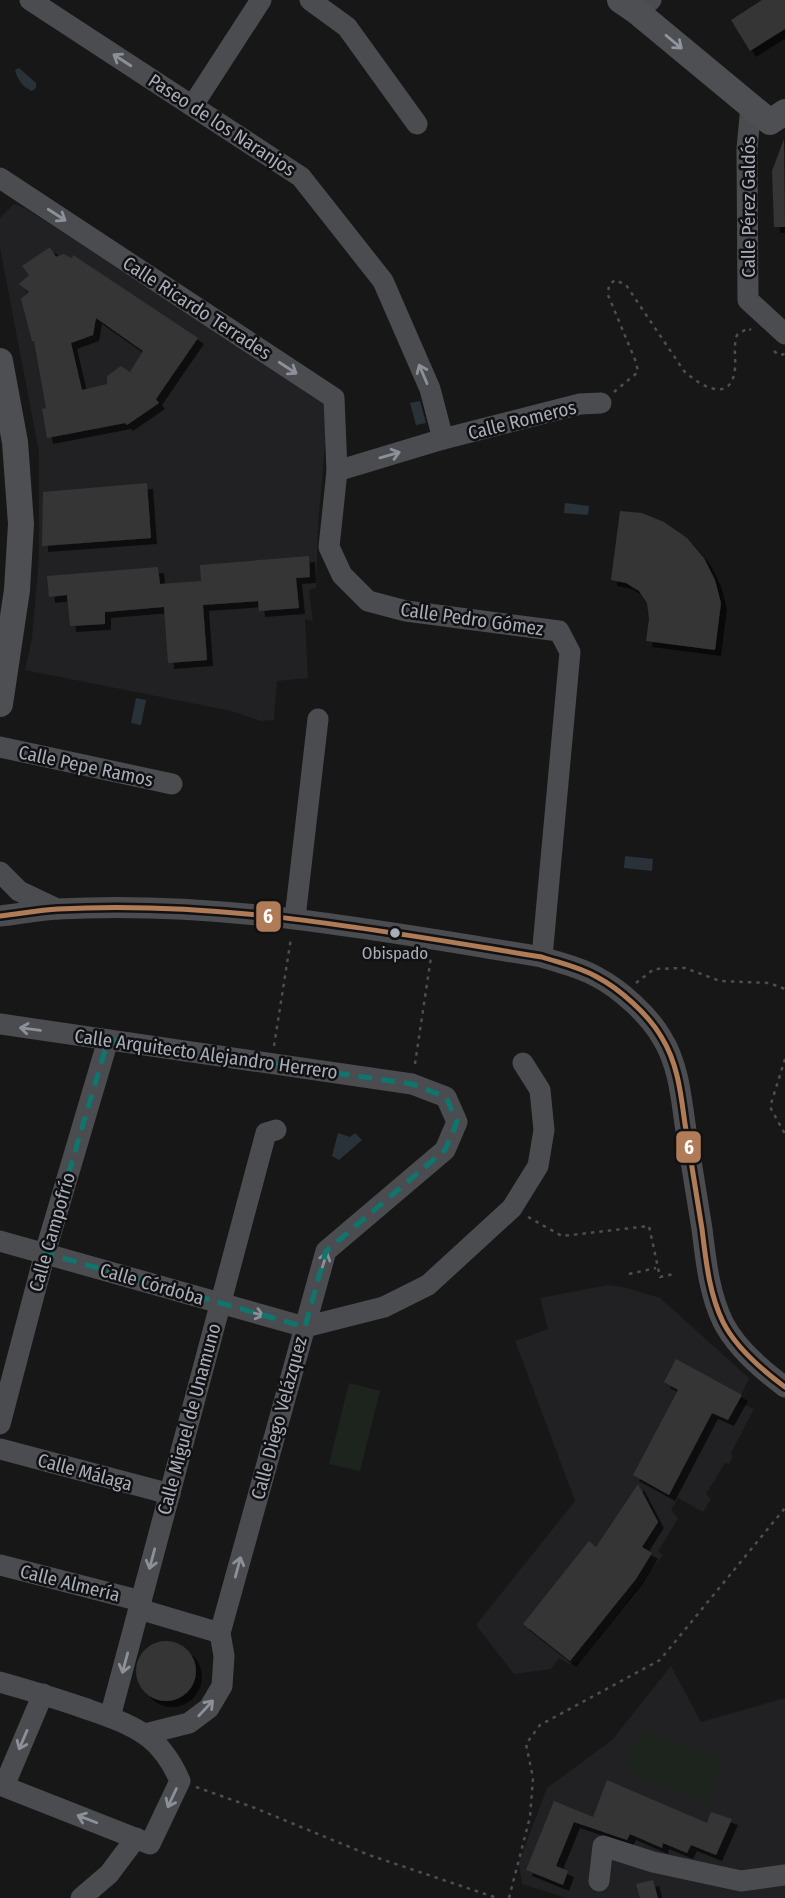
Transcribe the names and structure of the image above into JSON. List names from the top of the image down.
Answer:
{
  "streets": {
    "street": [
      "Paseo de los Naranjos",
      "Calle Pérez Galdós",
      "Calle Ricardo Terrades",
      "Calle Romeros",
      "Calle Pedro Gómez",
      "Calle Pepe Ramos",
      "Calle Arquitecto Alejandro Herrero",
      "Calle Campofrío",
      "Calle Córdoba",
      "Calle Diego Velázquez",
      "Calle Miguel de Unamuno",
      "Calle Málaga",
      "Calle Almería"
    ]
  },
  "crossings": [
    ["Paseo de los Naranjos", "Calle Romeros"],
    ["Calle Ricardo Terrades", "Calle Romeros"],
    ["Calle Ricardo Terrades", "Calle Pedro Gómez"],
    ["Calle Romeros", "Calle Pedro Gómez"],
    ["Calle Arquitecto Alejandro Herrero", "Calle Campofrío"],
    ["Calle Arquitecto Alejandro Herrero", "Calle Córdoba"],
    ["Calle Arquitecto Alejandro Herrero", "Calle Diego Velázquez"],
    ["Calle Campofrío", "Calle Córdoba"],
    ["Calle Córdoba", "Calle Diego Velázquez"],
    ["Calle Córdoba", "Calle Miguel de Unamuno"],
    ["Calle Diego Velázquez", "Calle Almería"],
    ["Calle Miguel de Unamuno", "Calle Málaga"],
    ["Calle Miguel de Unamuno", "Calle Almería"]
  ],
  "one_way": [
    "Paseo de los Naranjos",
    "Calle Ricardo Terrades",
    "Calle Romeros",
    "Calle Diego Velázquez",
    "Calle Miguel de Unamuno"
  ],
  "places": ["Obispado"],
  "lines": ["transit line 6"]
}
